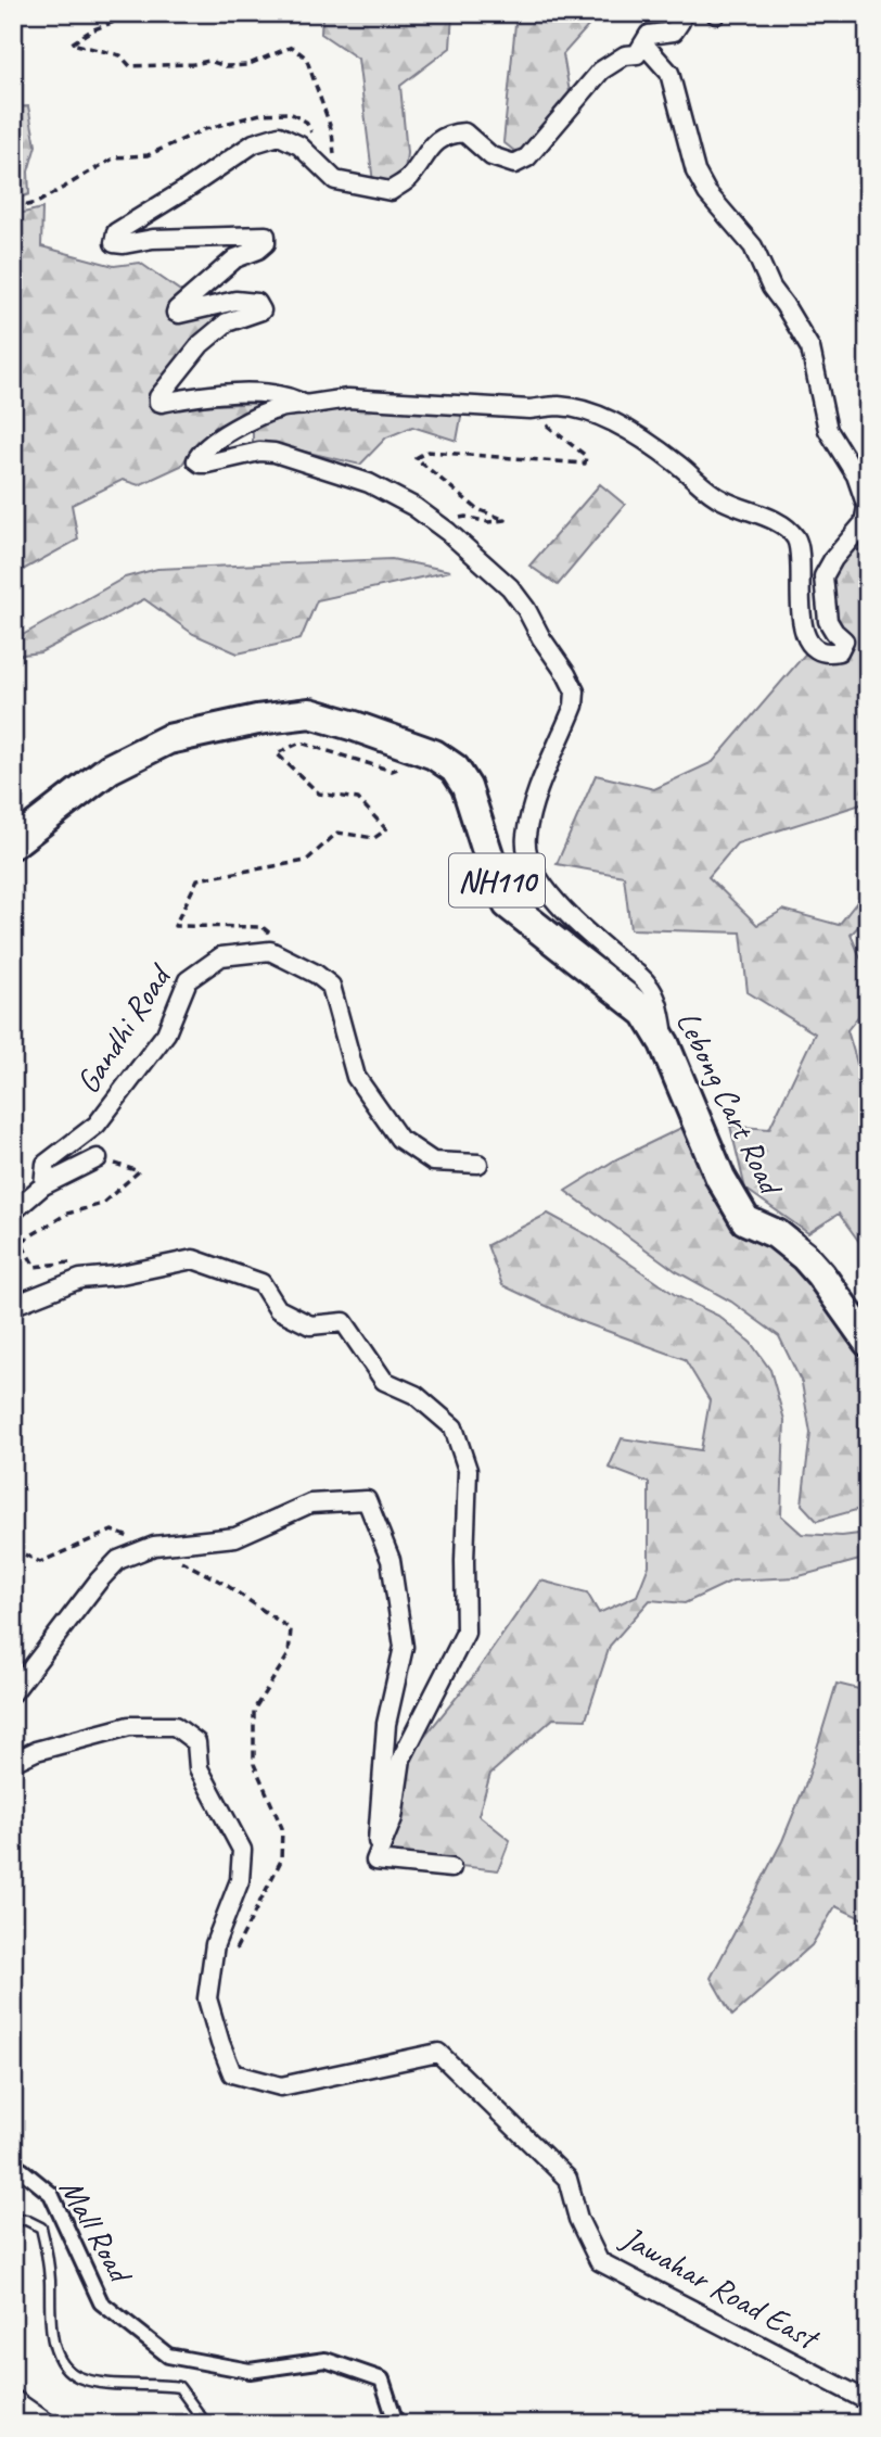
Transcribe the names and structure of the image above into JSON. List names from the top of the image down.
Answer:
{
  "streets": {
    "highway": ["NH110", "Lebong Cart Road"],
    "street": ["Gandhi Road", "Mall Road", "Jawahar Road East"]
  }
}
